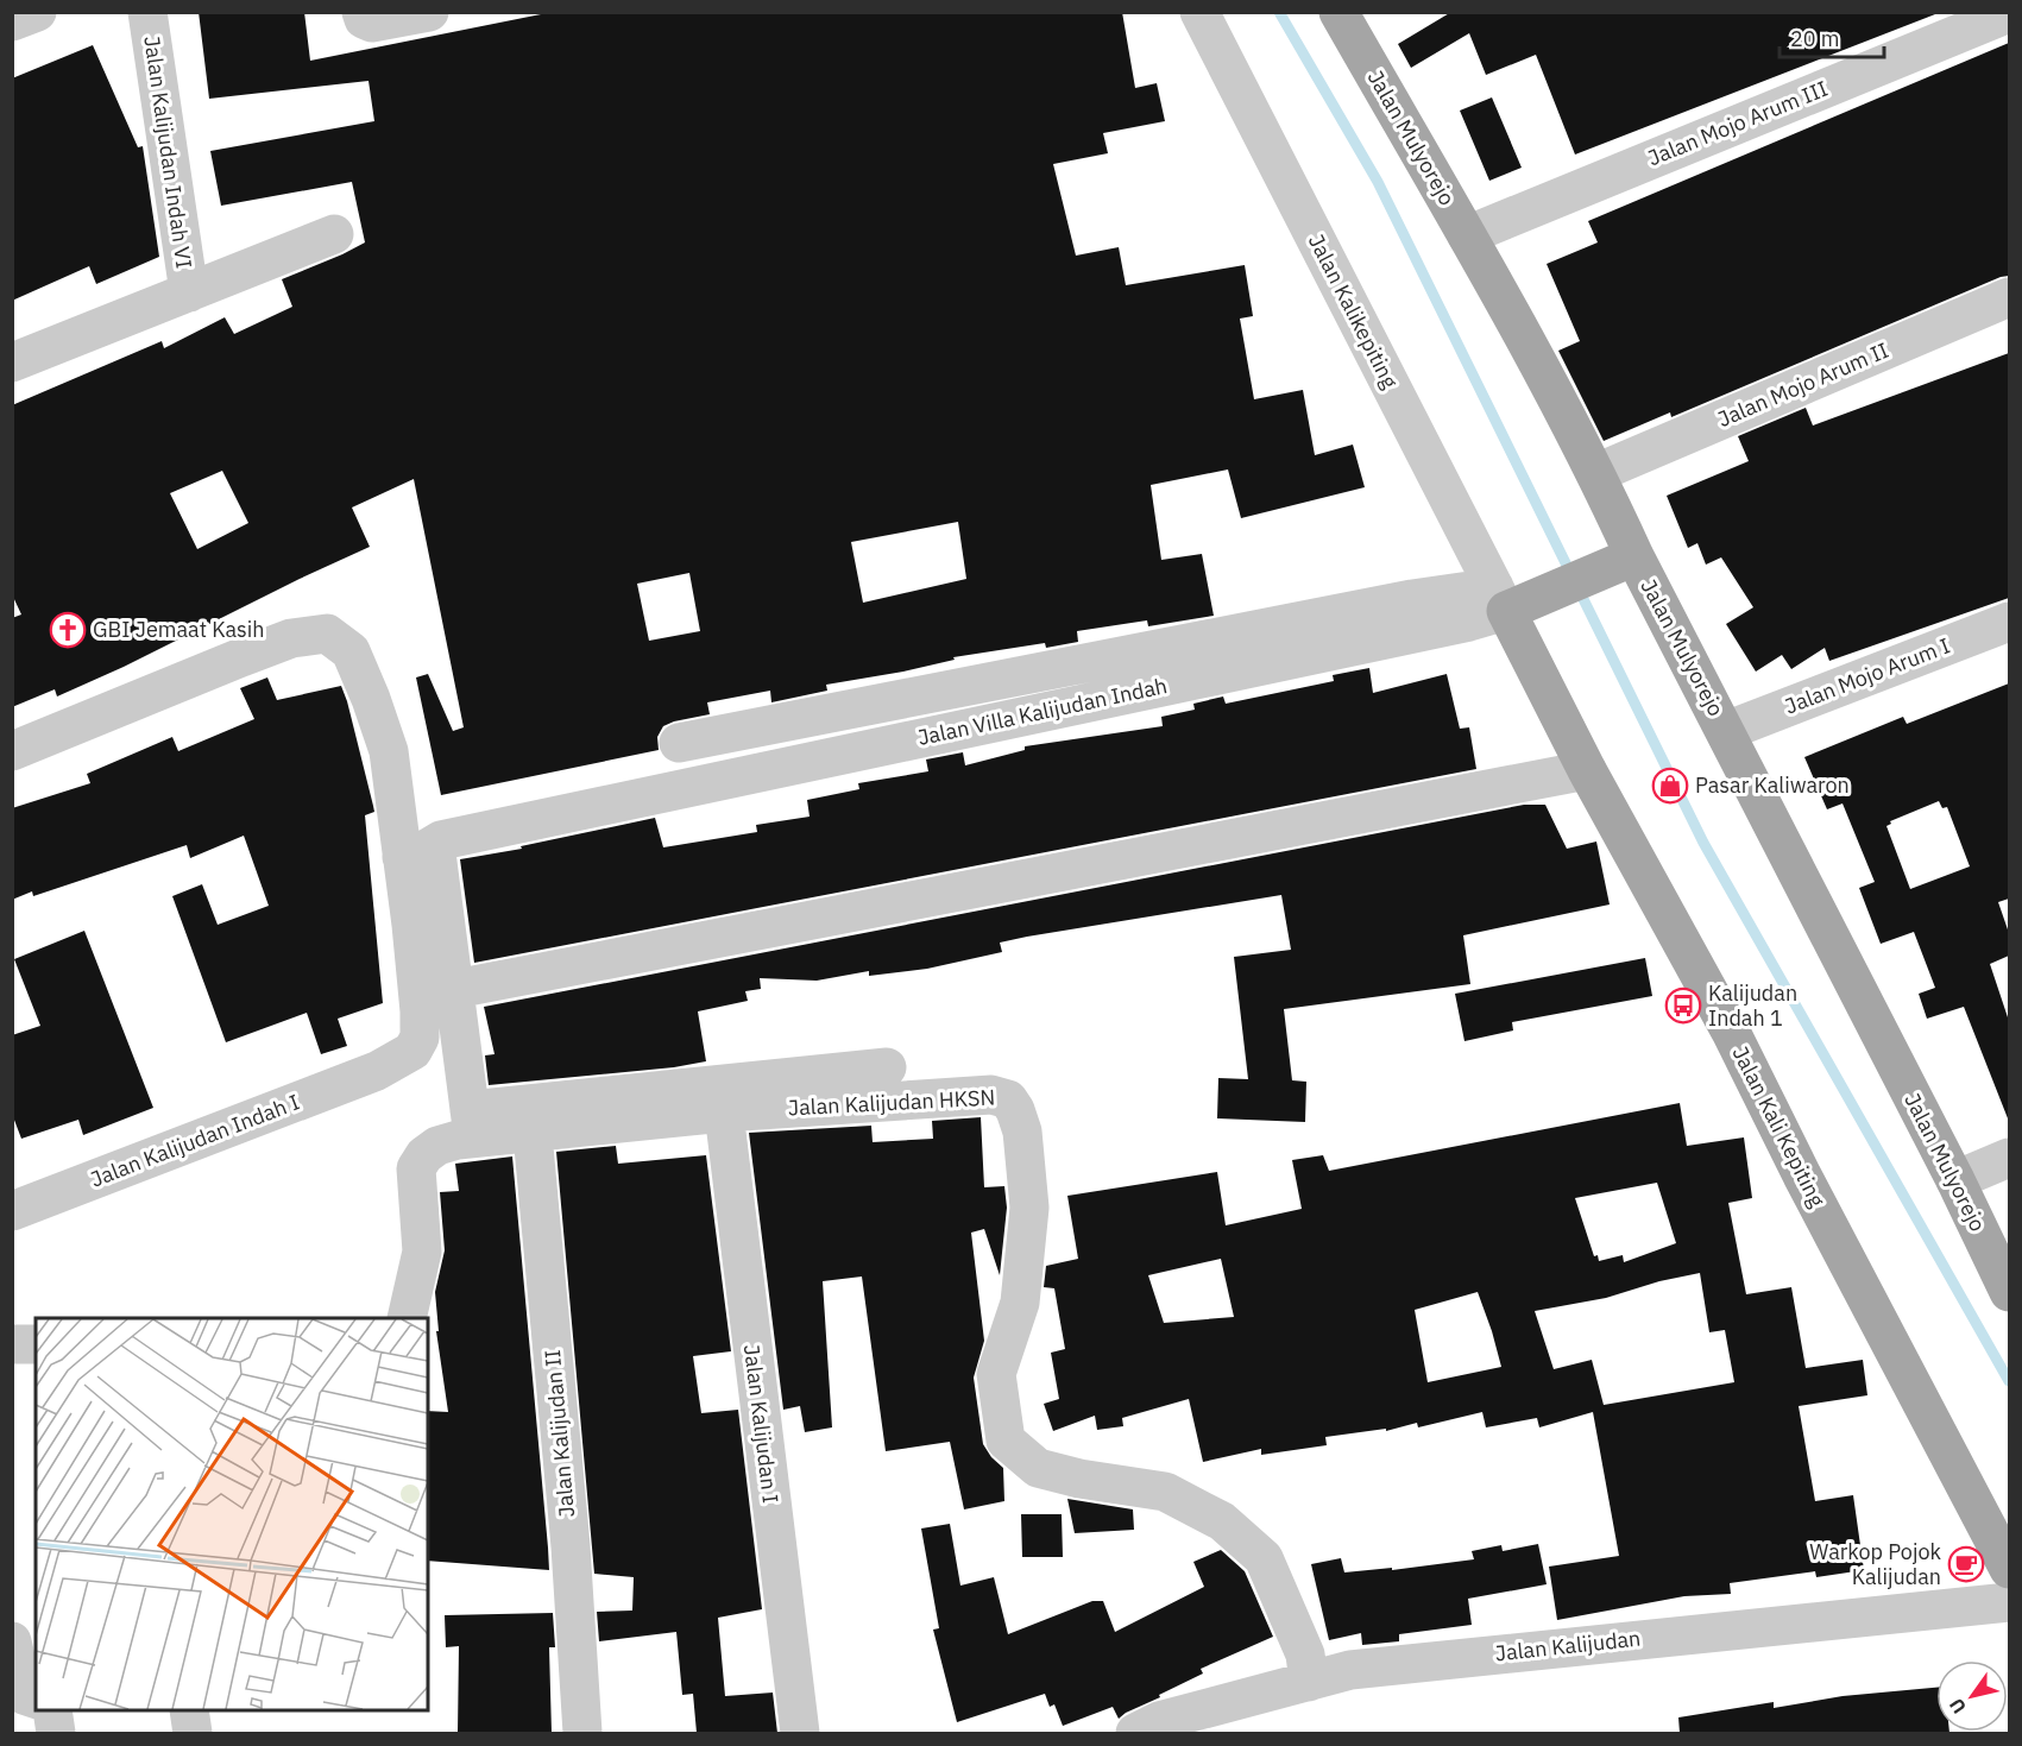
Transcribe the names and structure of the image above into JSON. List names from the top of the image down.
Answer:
{
  "streets": {
    "main road": ["Jalan Mulyorejo", "Jalan Villa Kalijudan Indah", "Jalan Kali Kepiting"],
    "street": [
      "Jalan Mojo Arum III",
      "Jalan Kalijudan Indah VI",
      "Jalan Kalikepiting",
      "Jalan Mojo Arum II",
      "Jalan Mojo Arum I",
      "Jalan Kalijudan HKSN",
      "Jalan Kalijudan Indah I",
      "Jalan Kalijudan I",
      "Jalan Kalijudan II",
      "Jalan Kalijudan"
    ]
  },
  "crossings": [
    ["Jalan Mojo Arum III", "Jalan Mulyorejo"],
    ["Jalan Mulyorejo", "Jalan Mojo Arum II"],
    ["Jalan Mulyorejo", "Jalan Mojo Arum I"],
    ["Jalan Mulyorejo", "Jalan Villa Kalijudan Indah"],
    ["Jalan Kalikepiting", "Jalan Villa Kalijudan Indah"],
    ["Jalan Kalikepiting", "Jalan Kali Kepiting"],
    ["Jalan Villa Kalijudan Indah", "Jalan Kali Kepiting"],
    ["Jalan Villa Kalijudan Indah", "Jalan Kalijudan Indah I"],
    ["Jalan Kalijudan HKSN", "Jalan Kalijudan I"],
    ["Jalan Kalijudan HKSN", "Jalan Kalijudan II"],
    ["Jalan Kalijudan HKSN", "Jalan Kalijudan"]
  ],
  "places": {
    "church": ["GBI Jemaat Kasih"],
    "shop": ["Pasar Kaliwaron"],
    "bus stop": ["Kalijudan Indah 1"],
    "cafe": ["Warkop Pojok Kalijudan"]
  },
  "scale_bar": "20 m",
  "north": "bottom left"
}
